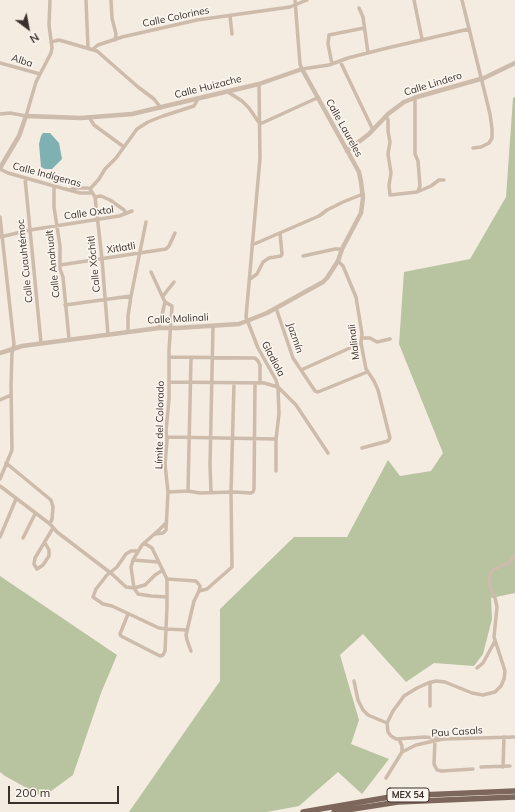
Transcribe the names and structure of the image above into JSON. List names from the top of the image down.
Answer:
{
  "streets": {
    "main road": ["MEX 54"],
    "street": [
      "Calle Colorines",
      "Alba",
      "Calle Lindero",
      "Calle Huizache",
      "Calle Laureles",
      "Calle Indígenas",
      "Calle Oxtol",
      "Xitlatli",
      "Calle Cuauhtémoc",
      "Calle Anahualt",
      "Calle Xóchitl",
      "Calle Malinali",
      "Jazmín",
      "Malinali",
      "Gladiola",
      "Límite del Colorado",
      "Pau Casals"
    ]
  },
  "crossings": [
    ["Calle Colorines", "Calle Laureles"],
    ["Calle Lindero", "Calle Laureles"],
    ["Calle Huizache", "Calle Laureles"],
    ["Calle Laureles", "Calle Malinali"],
    ["Calle Laureles", "Malinali"],
    ["Calle Indígenas", "Calle Cuauhtémoc"],
    ["Calle Indígenas", "Calle Anahualt"],
    ["Calle Oxtol", "Calle Cuauhtémoc"],
    ["Calle Oxtol", "Calle Anahualt"],
    ["Calle Oxtol", "Calle Xóchitl"],
    ["Xitlatli", "Calle Anahualt"],
    ["Xitlatli", "Calle Xóchitl"],
    ["Calle Cuauhtémoc", "Calle Malinali"],
    ["Calle Anahualt", "Calle Malinali"],
    ["Calle Xóchitl", "Calle Malinali"],
    ["Calle Malinali", "Jazmín"],
    ["Calle Malinali", "Malinali"],
    ["Calle Malinali", "Gladiola"],
    ["Calle Malinali", "Límite del Colorado"],
    ["Jazmín", "Malinali"]
  ],
  "scale_bar": "200 m",
  "north": "bottom right"
}
